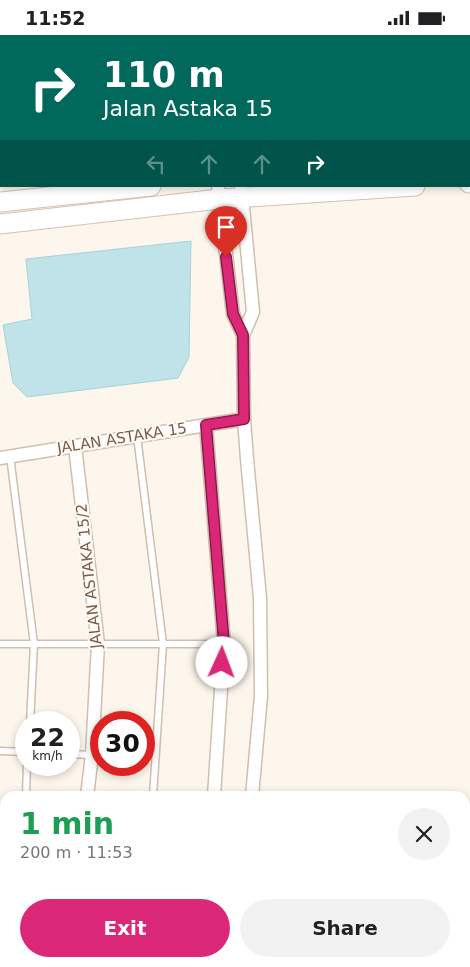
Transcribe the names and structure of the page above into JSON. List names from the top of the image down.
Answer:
{
  "streets": {
    "street": ["JALAN ASTAKA 15", "JALAN ASTAKA 15/2"]
  },
  "crossings": [
    ["JALAN ASTAKA 15", "JALAN ASTAKA 15/2"]
  ],
  "page": {
    "status": "11:52",
    "turn": ["110 m", "Jalan Astaka 15"],
    "speed": "22 km/h",
    "limit": "30",
    "heading": ["1 min", "200 m · 11:53"],
    "buttons": ["Exit", "Share"]
  }
}
